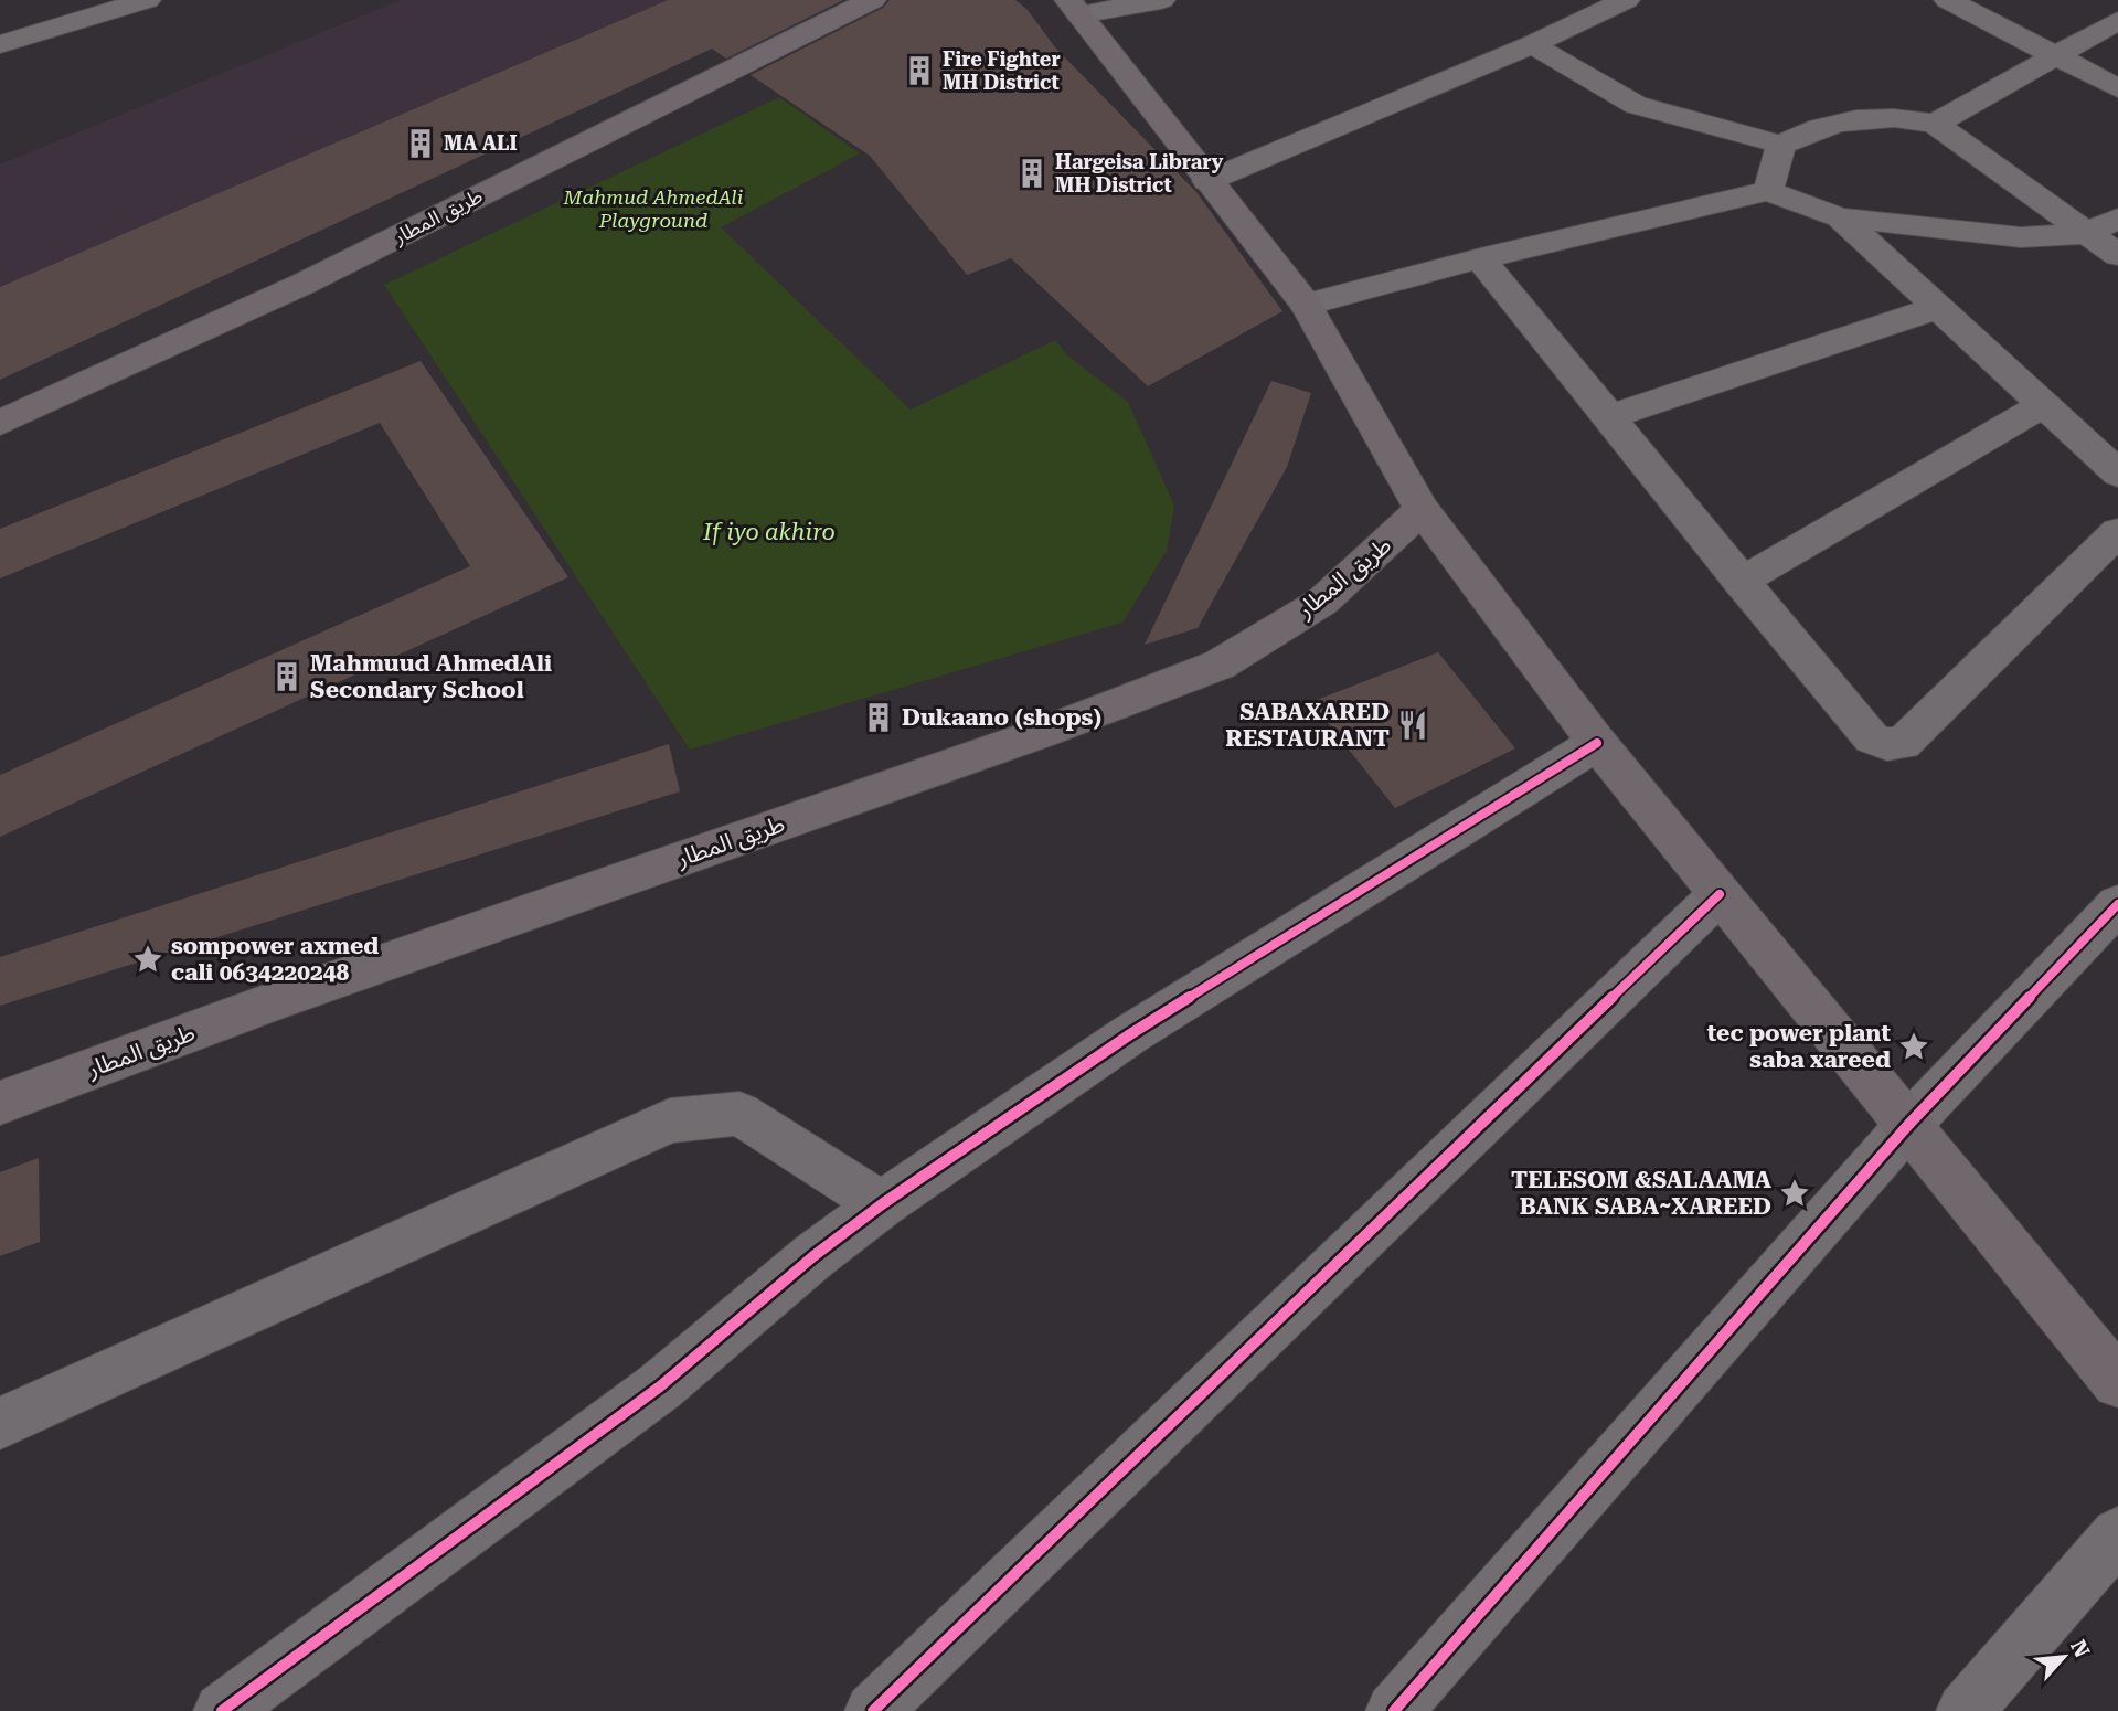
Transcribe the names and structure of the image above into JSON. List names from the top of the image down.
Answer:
{
  "streets": {
    "main road": ["طريق المطار"]
  },
  "parks": ["Mahmud AhmedAli Playground", "If iyo akhiro"],
  "places": {
    "building": [
      "Fire Fighter MH District",
      "MA ALI",
      "Hargeisa Library MH District",
      "Mahmuud AhmedAli Secondary School",
      "Dukaano (shops)"
    ],
    "restaurant": ["SABAXARED RESTAURANT"],
    "place": ["sompower axmed cali 0634220248", "tec power plant saba xareed", "TELESOM &SALAAMA BANK SABA~XAREED"]
  },
  "north": "top right"
}
